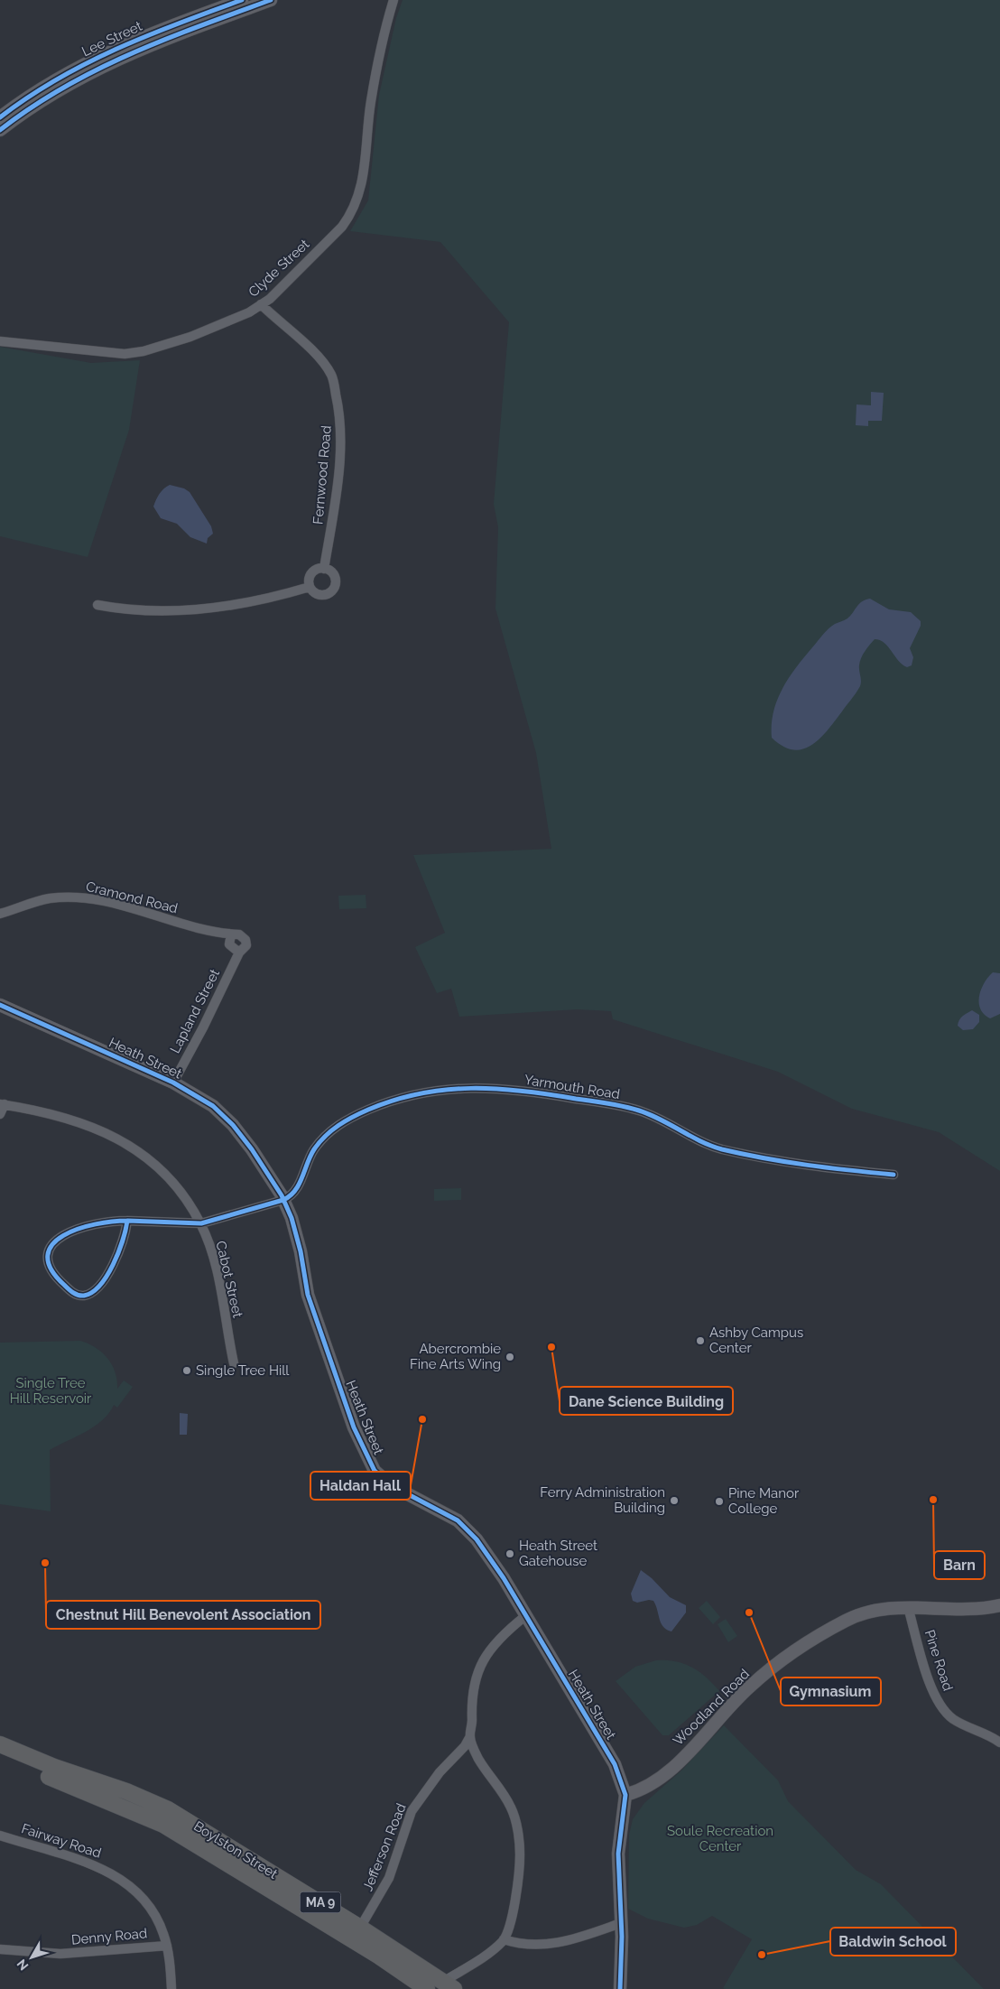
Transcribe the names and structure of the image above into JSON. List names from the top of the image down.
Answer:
{
  "streets": {
    "highway": ["Boylston Street", "MA 9"],
    "street": [
      "Lee Street",
      "Clyde Street",
      "Fernwood Road",
      "Cramond Road",
      "Lapland Street",
      "Heath Street",
      "Yarmouth Road",
      "Cabot Street",
      "Pine Road",
      "Woodland Road",
      "Fairway Road",
      "Jefferson Road",
      "Denny Road"
    ]
  },
  "crossings": [
    ["Clyde Street", "Fernwood Road"],
    ["Cramond Road", "Lapland Street"],
    ["Lapland Street", "Heath Street"],
    ["Heath Street", "Yarmouth Road"],
    ["Heath Street", "Woodland Road"],
    ["Pine Road", "Woodland Road"],
    ["Fairway Road", "Denny Road"],
    ["Jefferson Road", "Boylston Street"]
  ],
  "parks": ["Single Tree Hill Reservoir", "Soule Recreation Center"],
  "places": [
    "Ashby Campus Center",
    "Dane Science Building",
    "Abercrombie Fine Arts Wing",
    "Single Tree Hill",
    "Haldan Hall",
    "Barn",
    "Ferry Administration Building",
    "Pine Manor College",
    "Heath Street Gatehouse",
    "Chestnut Hill Benevolent Association",
    "Gymnasium",
    "Baldwin School"
  ],
  "north": "bottom left"
}
